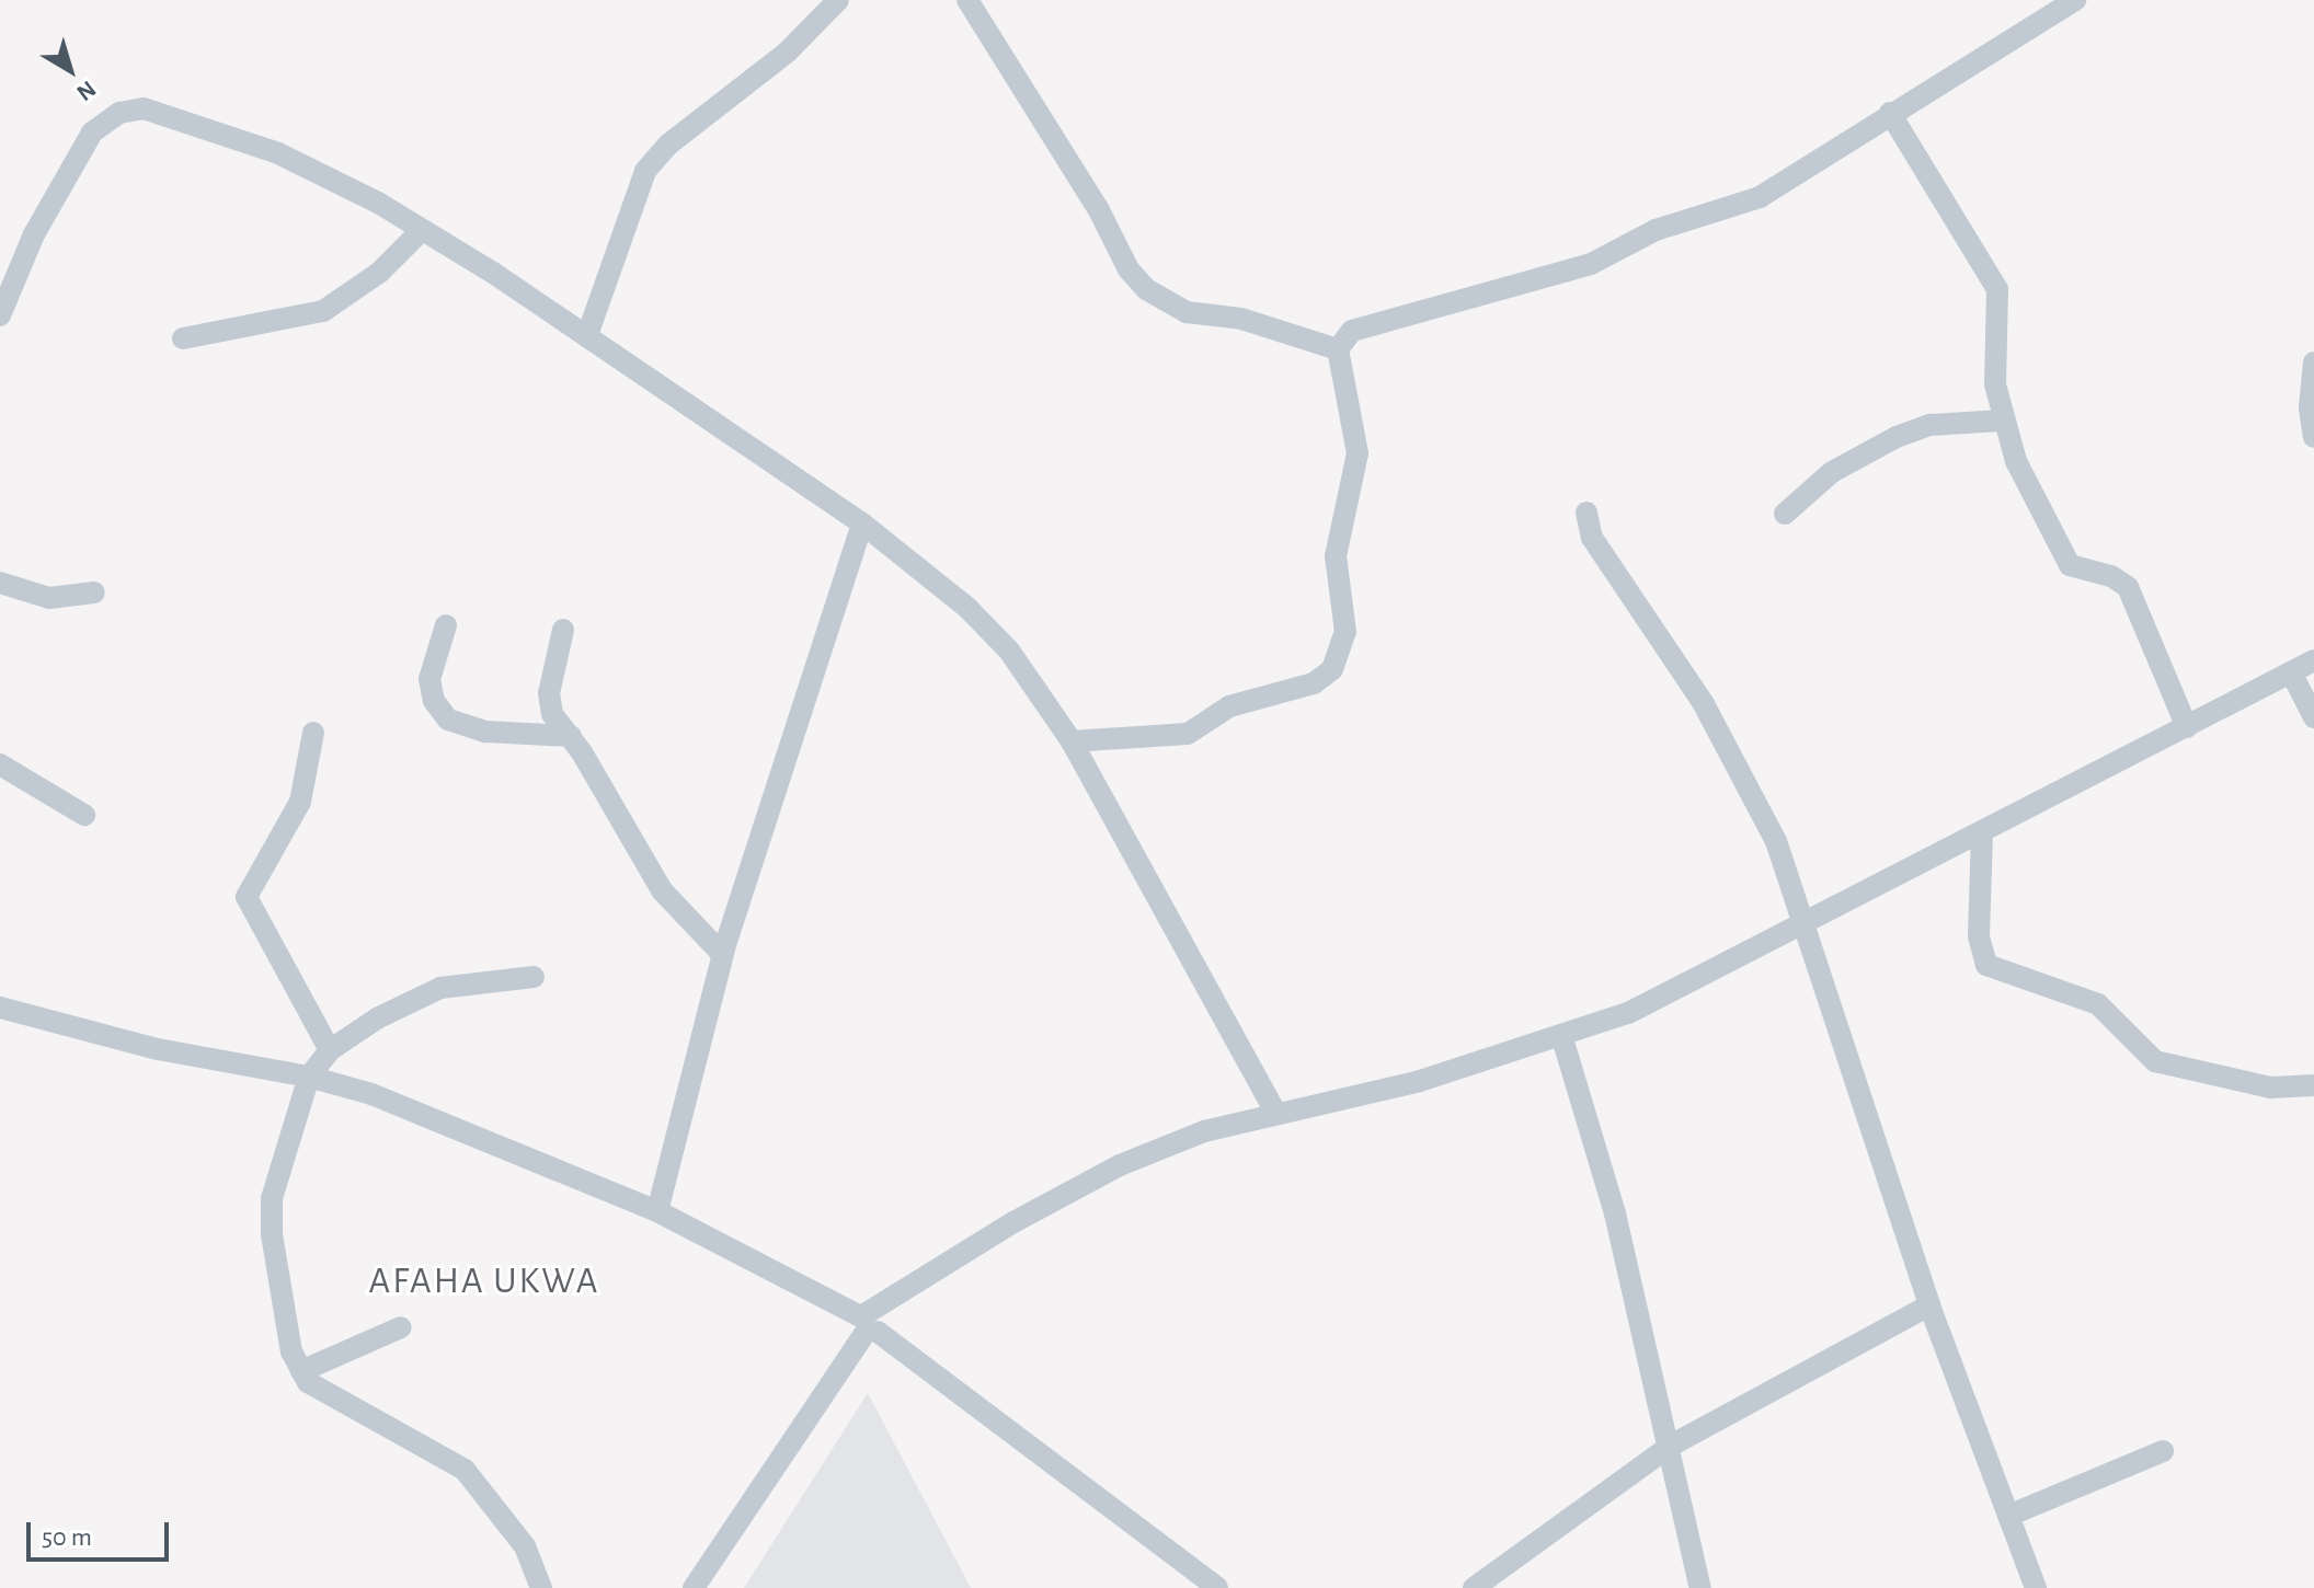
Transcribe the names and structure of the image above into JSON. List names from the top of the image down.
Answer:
{
  "districts": ["AFAHA UKWA"],
  "scale_bar": "50 m",
  "north": "bottom right"
}
